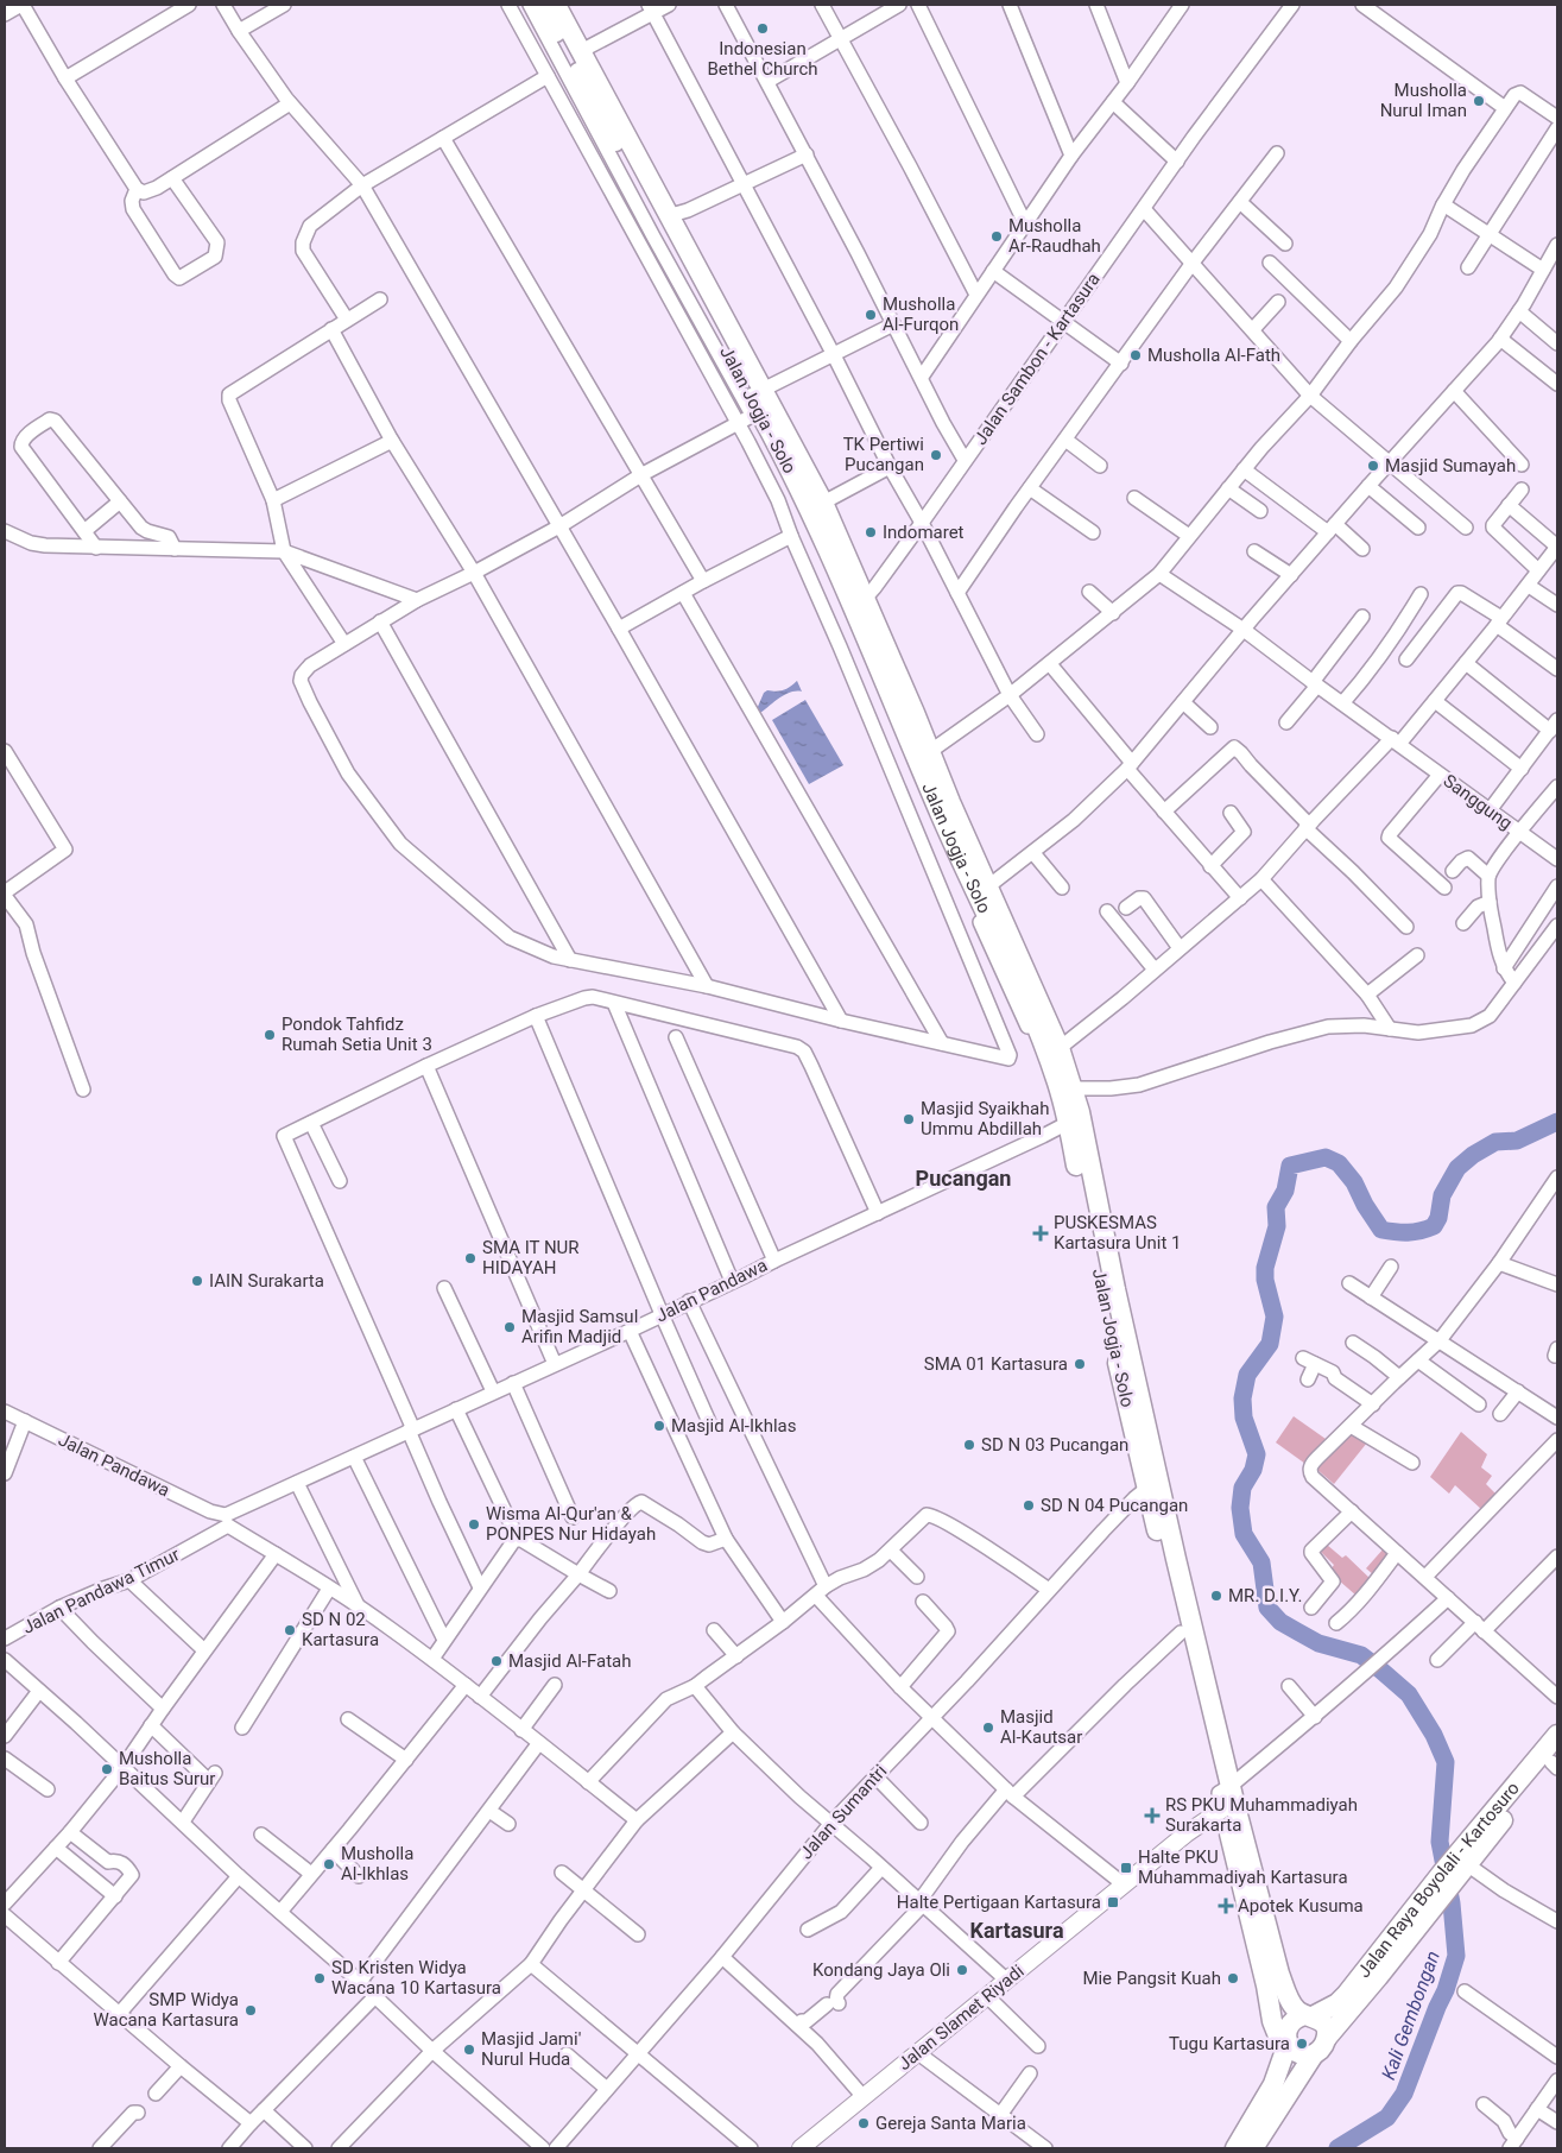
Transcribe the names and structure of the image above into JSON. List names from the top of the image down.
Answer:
{
  "streets": {
    "highway": ["Jalan Jogja - Solo", "Jalan Raya Boyolali - Kartosuro"],
    "main road": ["Jalan Slamet Riyadi"],
    "street": [
      "Jalan Sambon - Kartasura",
      "Sanggung",
      "Jalan Pandawa",
      "Jalan Pandawa Timur",
      "Jalan Sumantri"
    ]
  },
  "crossings": [
    ["Jalan Sambon - Kartasura", "Jalan Jogja - Solo"],
    ["Jalan Jogja - Solo", "Jalan Pandawa"],
    ["Jalan Jogja - Solo", "Jalan Sumantri"],
    ["Jalan Pandawa", "Jalan Pandawa Timur"]
  ],
  "districts": ["Pucangan", "Kartasura"],
  "water": ["Kali Gembongan"],
  "places": {
    "other": [
      "Indonesian Bethel Church",
      "Musholla Nurul Iman",
      "Musholla Ar-Raudhah",
      "Musholla Al-Furqon",
      "Musholla Al-Fath",
      "TK Pertiwi Pucangan",
      "Masjid Sumayah",
      "Indomaret",
      "Pondok Tahfidz Rumah Setia Unit 3",
      "Masjid Syaikhah Ummu Abdillah",
      "SMA IT NUR HIDAYAH",
      "IAIN Surakarta",
      "Masjid Samsul Arifin Madjid",
      "SMA 01 Kartasura",
      "Masjid Al-Ikhlas",
      "SD N 03 Pucangan",
      "SD N 04 Pucangan",
      "Wisma Al-Qur'an & PONPES Nur Hidayah",
      "MR. D.I.Y.",
      "SD N 02 Kartasura",
      "Masjid Al-Fatah",
      "Masjid Al-Kautsar",
      "Musholla Baitus Surur",
      "Musholla Al-Ikhlas",
      "Kondang Jaya Oli",
      "SD Kristen Widya Wacana 10 Kartasura",
      "Mie Pangsit Kuah",
      "SMP Widya Wacana Kartasura",
      "Tugu Kartasura",
      "Masjid Jami' Nurul Huda",
      "Gereja Santa Maria"
    ],
    "health": ["PUSKESMAS Kartasura Unit 1", "RS PKU Muhammadiyah Surakarta", "Apotek Kusuma"],
    "transit": ["Halte PKU Muhammadiyah Kartasura", "Halte Pertigaan Kartasura"]
  }
}
